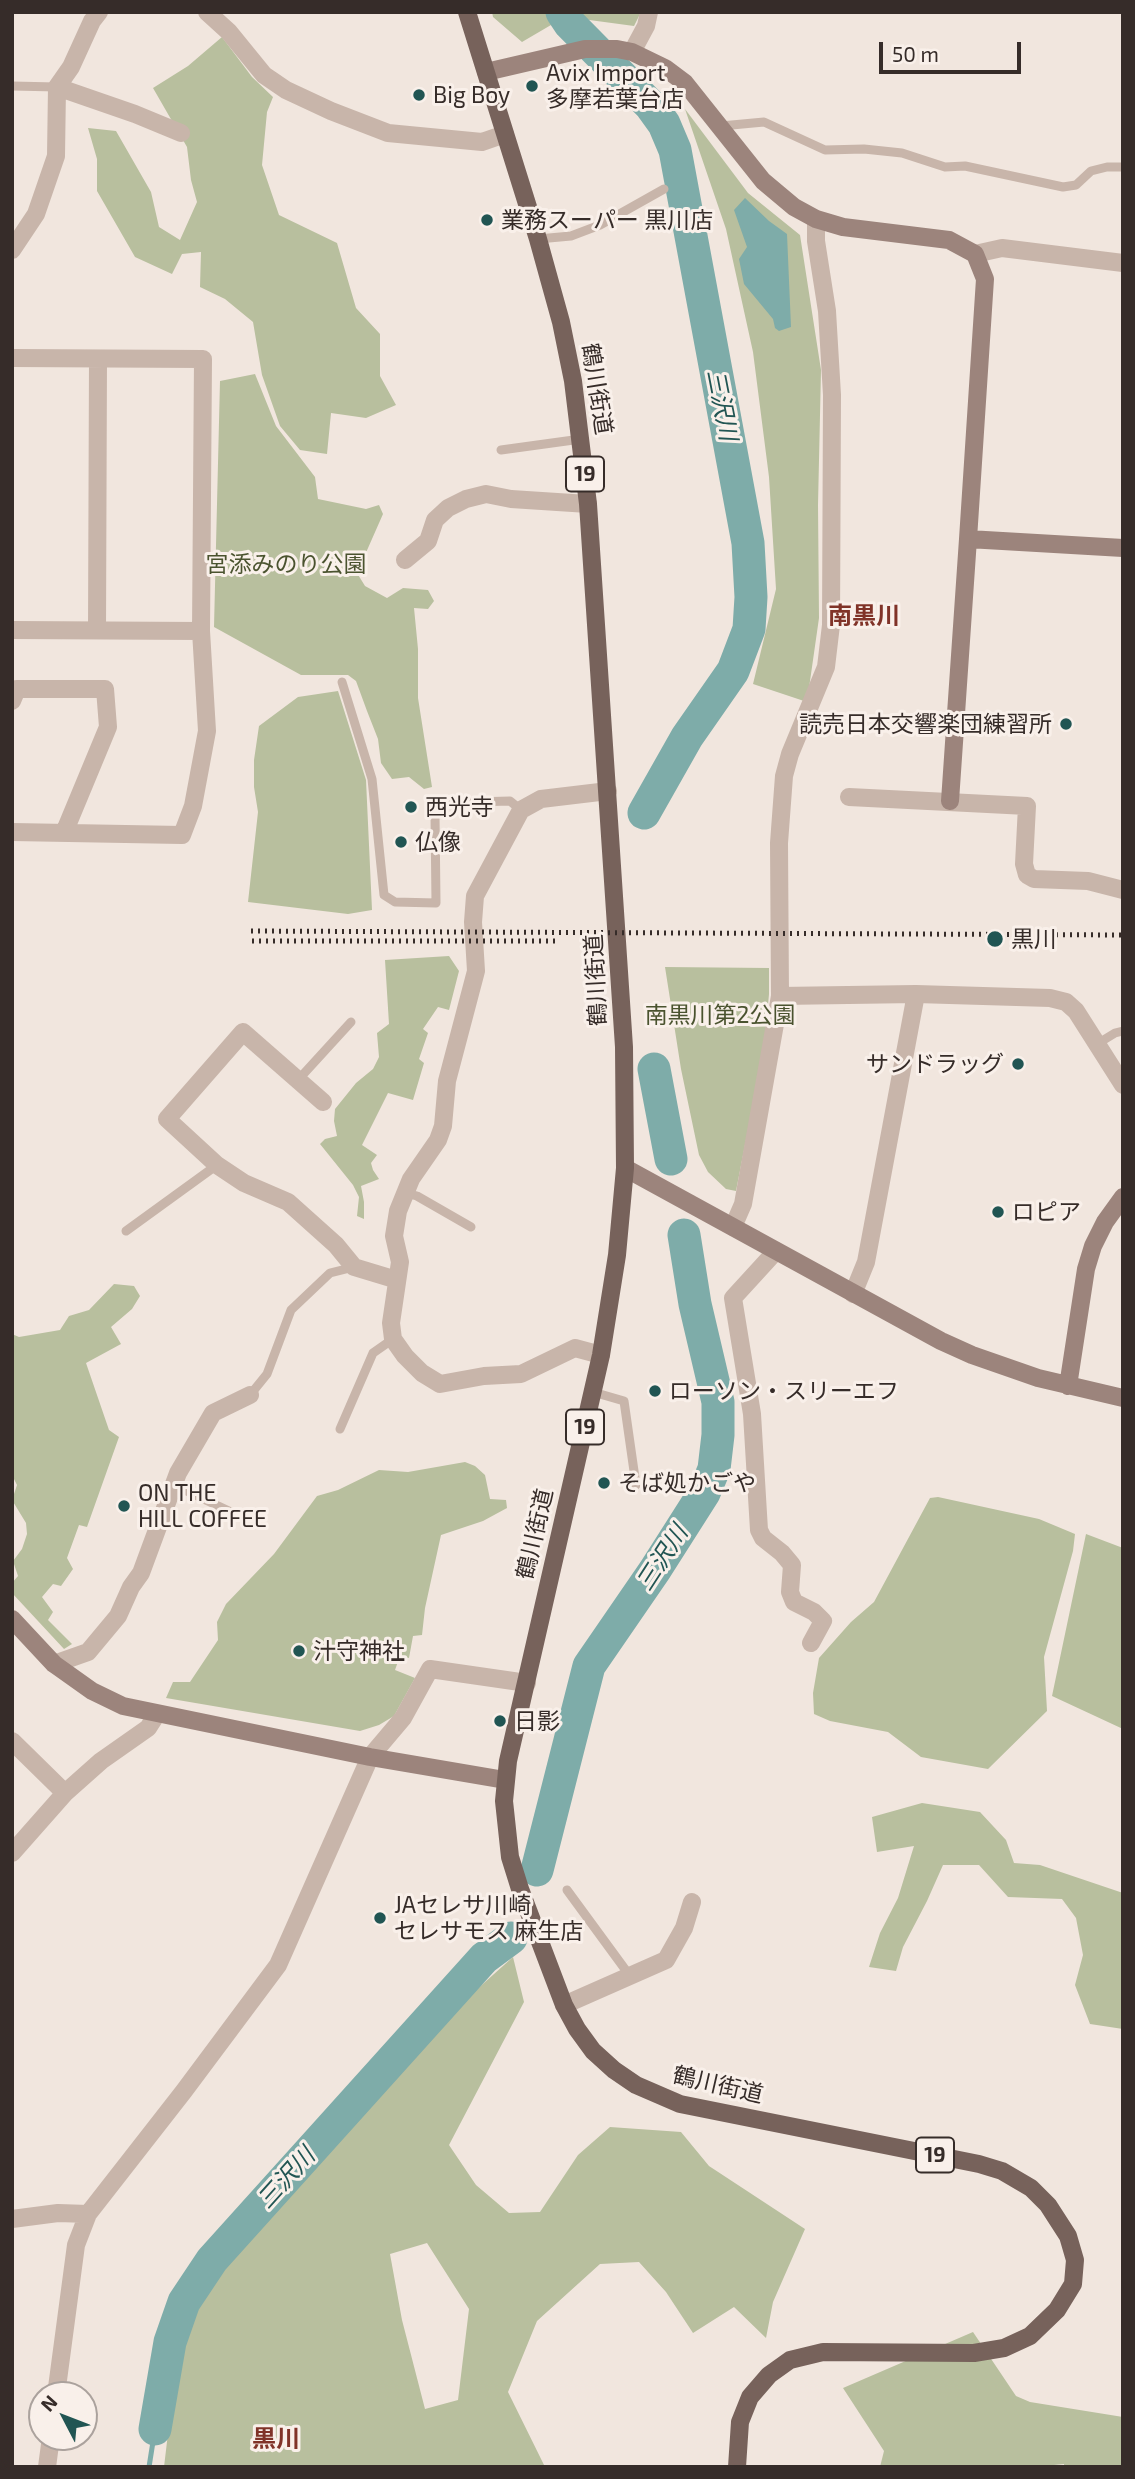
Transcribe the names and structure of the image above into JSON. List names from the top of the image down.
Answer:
{
  "streets": {
    "main road": ["鶴川街道", "19"]
  },
  "districts": ["南黒川", "黒川"],
  "water": ["三沢川"],
  "parks": ["宮添みのり公園", "南黒川第2公園"],
  "places": [
    "Avix Import 多摩若葉台店",
    "Big Boy",
    "業務スーパー 黒川店",
    "読売日本交響楽団練習所",
    "西光寺",
    "仏像",
    "黒川",
    "サンドラッグ",
    "ロピア",
    "ローソン・スリーエフ",
    "そば処かごや",
    "ON THE HILL COFFEE",
    "汁守神社",
    "日影",
    "JAセレサ川崎 セレサモス 麻生店"
  ],
  "scale_bar": "50 m",
  "north": "top left"
}
